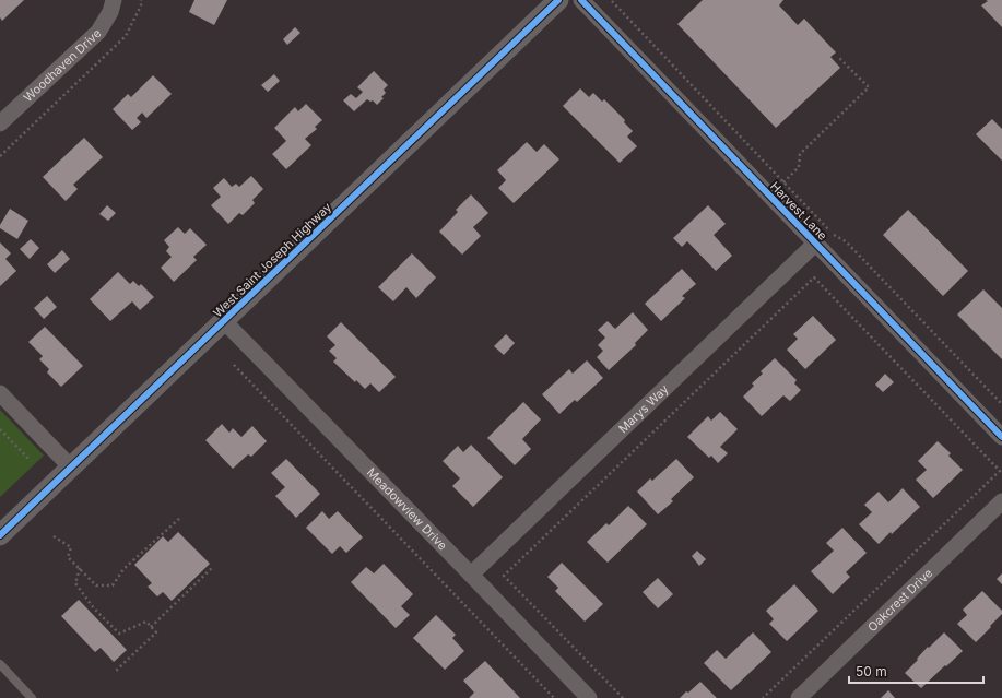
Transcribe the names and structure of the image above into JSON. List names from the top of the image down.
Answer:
{
  "streets": {
    "street": [
      "Woodhaven Drive",
      "Harvest Lane",
      "West Saint Joseph Highway",
      "Marys Way",
      "Meadowview Drive",
      "Oakcrest Drive"
    ]
  },
  "crossings": [
    ["Harvest Lane", "Marys Way"],
    ["West Saint Joseph Highway", "Meadowview Drive"],
    ["Marys Way", "Meadowview Drive"]
  ],
  "scale_bar": "50 m"
}
